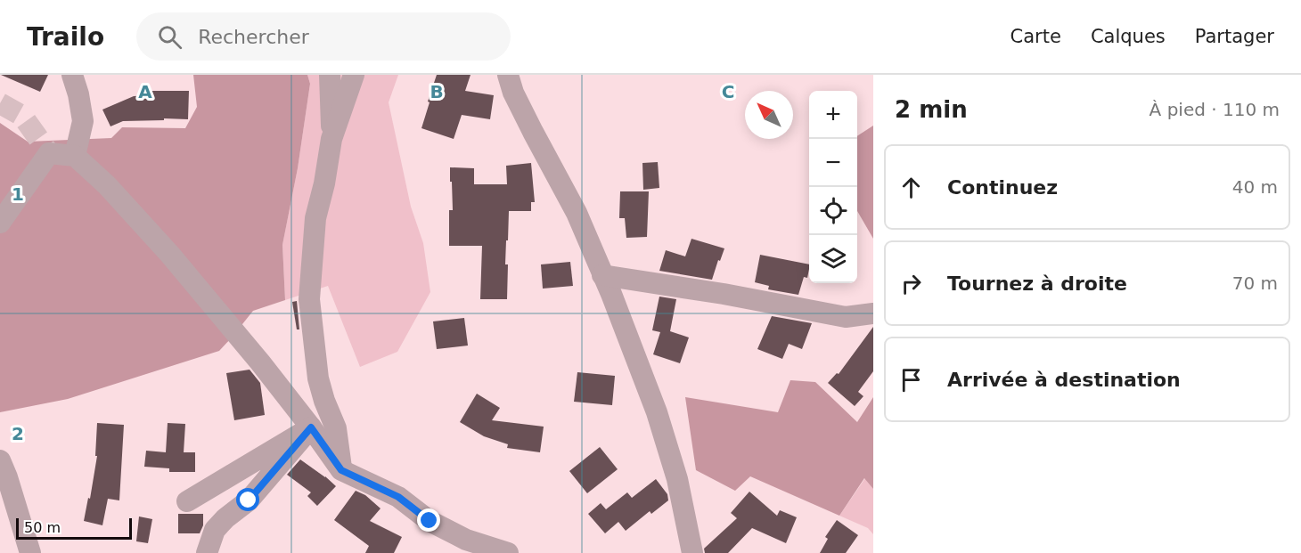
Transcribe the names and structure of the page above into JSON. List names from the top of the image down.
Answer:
{
  "scale_bar": "50 m",
  "north": "top left",
  "page": {
    "header": "Trailo",
    "search": "Rechercher",
    "nav": ["Carte", "Calques", "Partager"],
    "heading": ["2 min", "À pied · 110 m"],
    "map_buttons": ["+", "−"],
    "list": [
      ["Continuez", "40 m"],
      ["Tournez à droite", "70 m"],
      "Arrivée à destination"
    ],
    "scale": "50 m"
  },
  "grid": {
    "columns": ["A", "B", "C"],
    "rows": ["1", "2"]
  }
}
